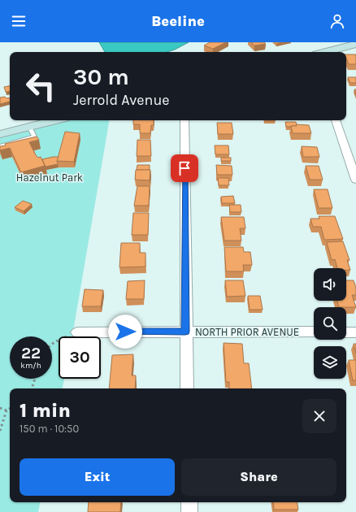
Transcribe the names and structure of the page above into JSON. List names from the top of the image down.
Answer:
{
  "streets": {
    "street": ["NORTH PRIOR AVENUE"]
  },
  "parks": ["Hazelnut Park"],
  "page": {
    "header": "Beeline",
    "turn": ["30 m", "Jerrold Avenue"],
    "speed": "22 km/h",
    "limit": "30",
    "heading": ["1 min", "150 m · 10:50"],
    "buttons": ["Exit", "Share"]
  }
}
